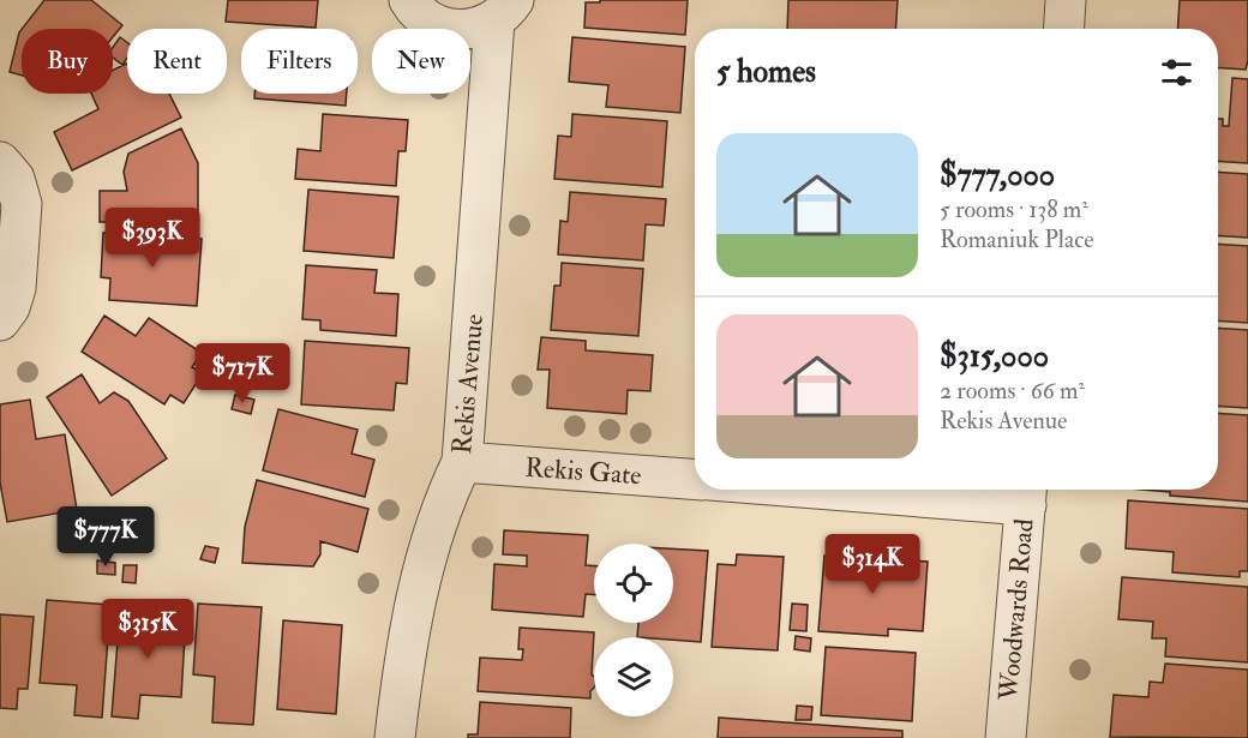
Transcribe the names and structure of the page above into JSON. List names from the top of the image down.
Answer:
{
  "streets": {
    "street": ["Rekis Avenue", "Rekis Gate", "Woodwards Road"]
  },
  "crossings": [
    ["Rekis Avenue", "Rekis Gate"]
  ],
  "page": {
    "chip": [
      "Buy",
      "Rent",
      "Filters",
      "New"
    ],
    "heading": "5 homes",
    "list": [
      {
        "name": "$777,000",
        "note": "5 rooms · 138 m² · Romaniuk Place"
      },
      {
        "name": "$315,000",
        "note": "2 rooms · 66 m² · Rekis Avenue"
      }
    ],
    "price": [
      "$393K",
      "$717K",
      "$777K",
      "$314K",
      "$315K"
    ]
  }
}
